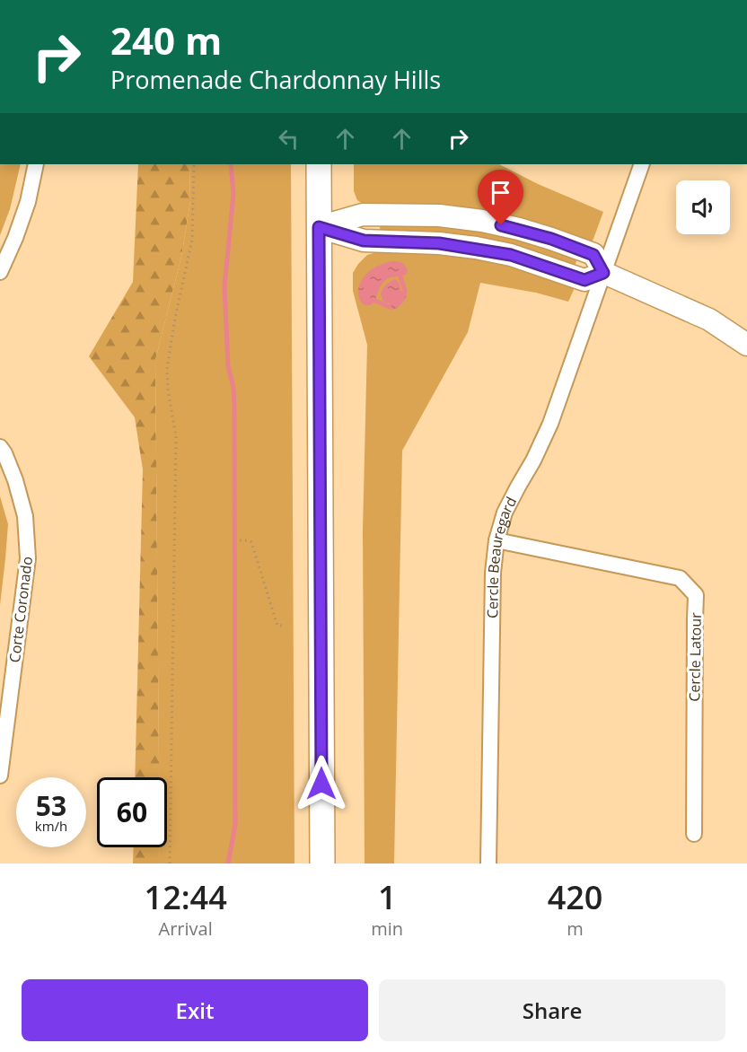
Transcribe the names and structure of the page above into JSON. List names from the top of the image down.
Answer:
{
  "streets": {
    "street": ["Cercle Beauregard", "Corte Coronado", "Cercle Latour"]
  },
  "crossings": [
    ["Cercle Beauregard", "Cercle Latour"]
  ],
  "page": {
    "turn": ["240 m", "Promenade Chardonnay Hills"],
    "speed": "53 km/h",
    "limit": "60",
    "eta": [
      "12:44",
      "Arrival",
      "1",
      "min",
      "420",
      "m"
    ],
    "buttons": ["Exit", "Share"]
  }
}
